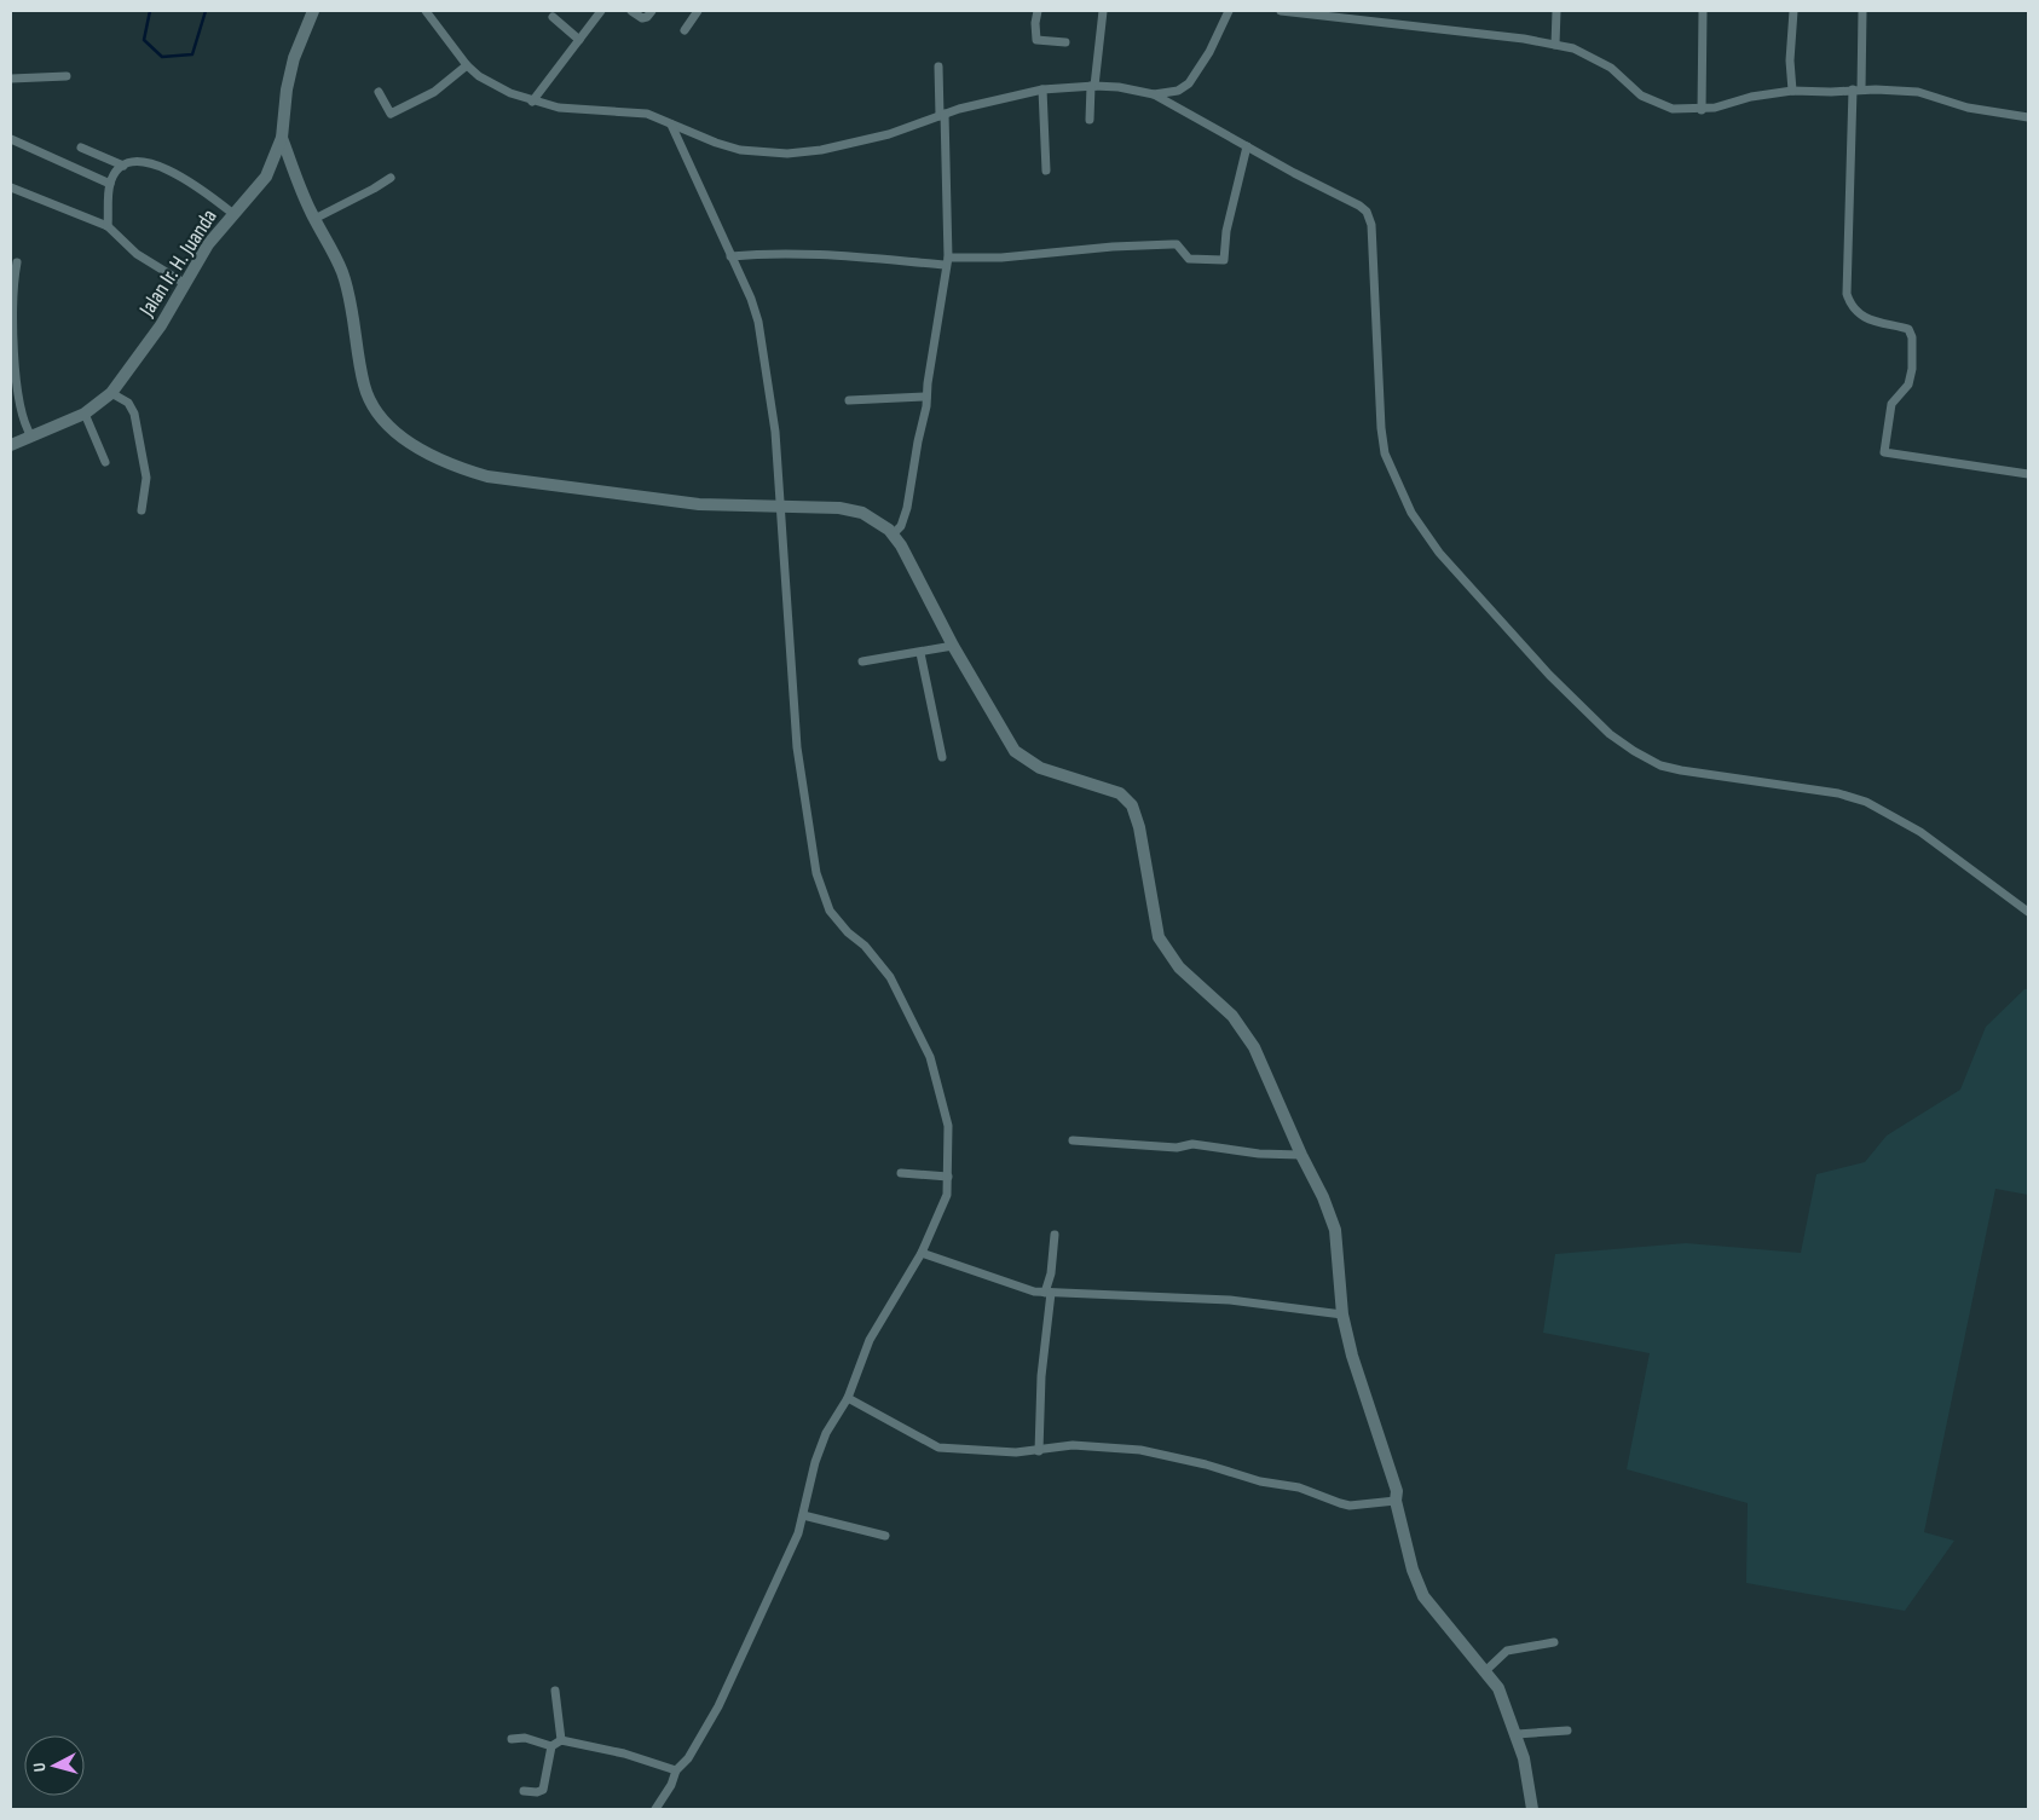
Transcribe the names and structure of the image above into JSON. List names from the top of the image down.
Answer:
{
  "streets": {
    "street": ["Jalan Ir. H. Juanda"]
  },
  "north": "left"
}
